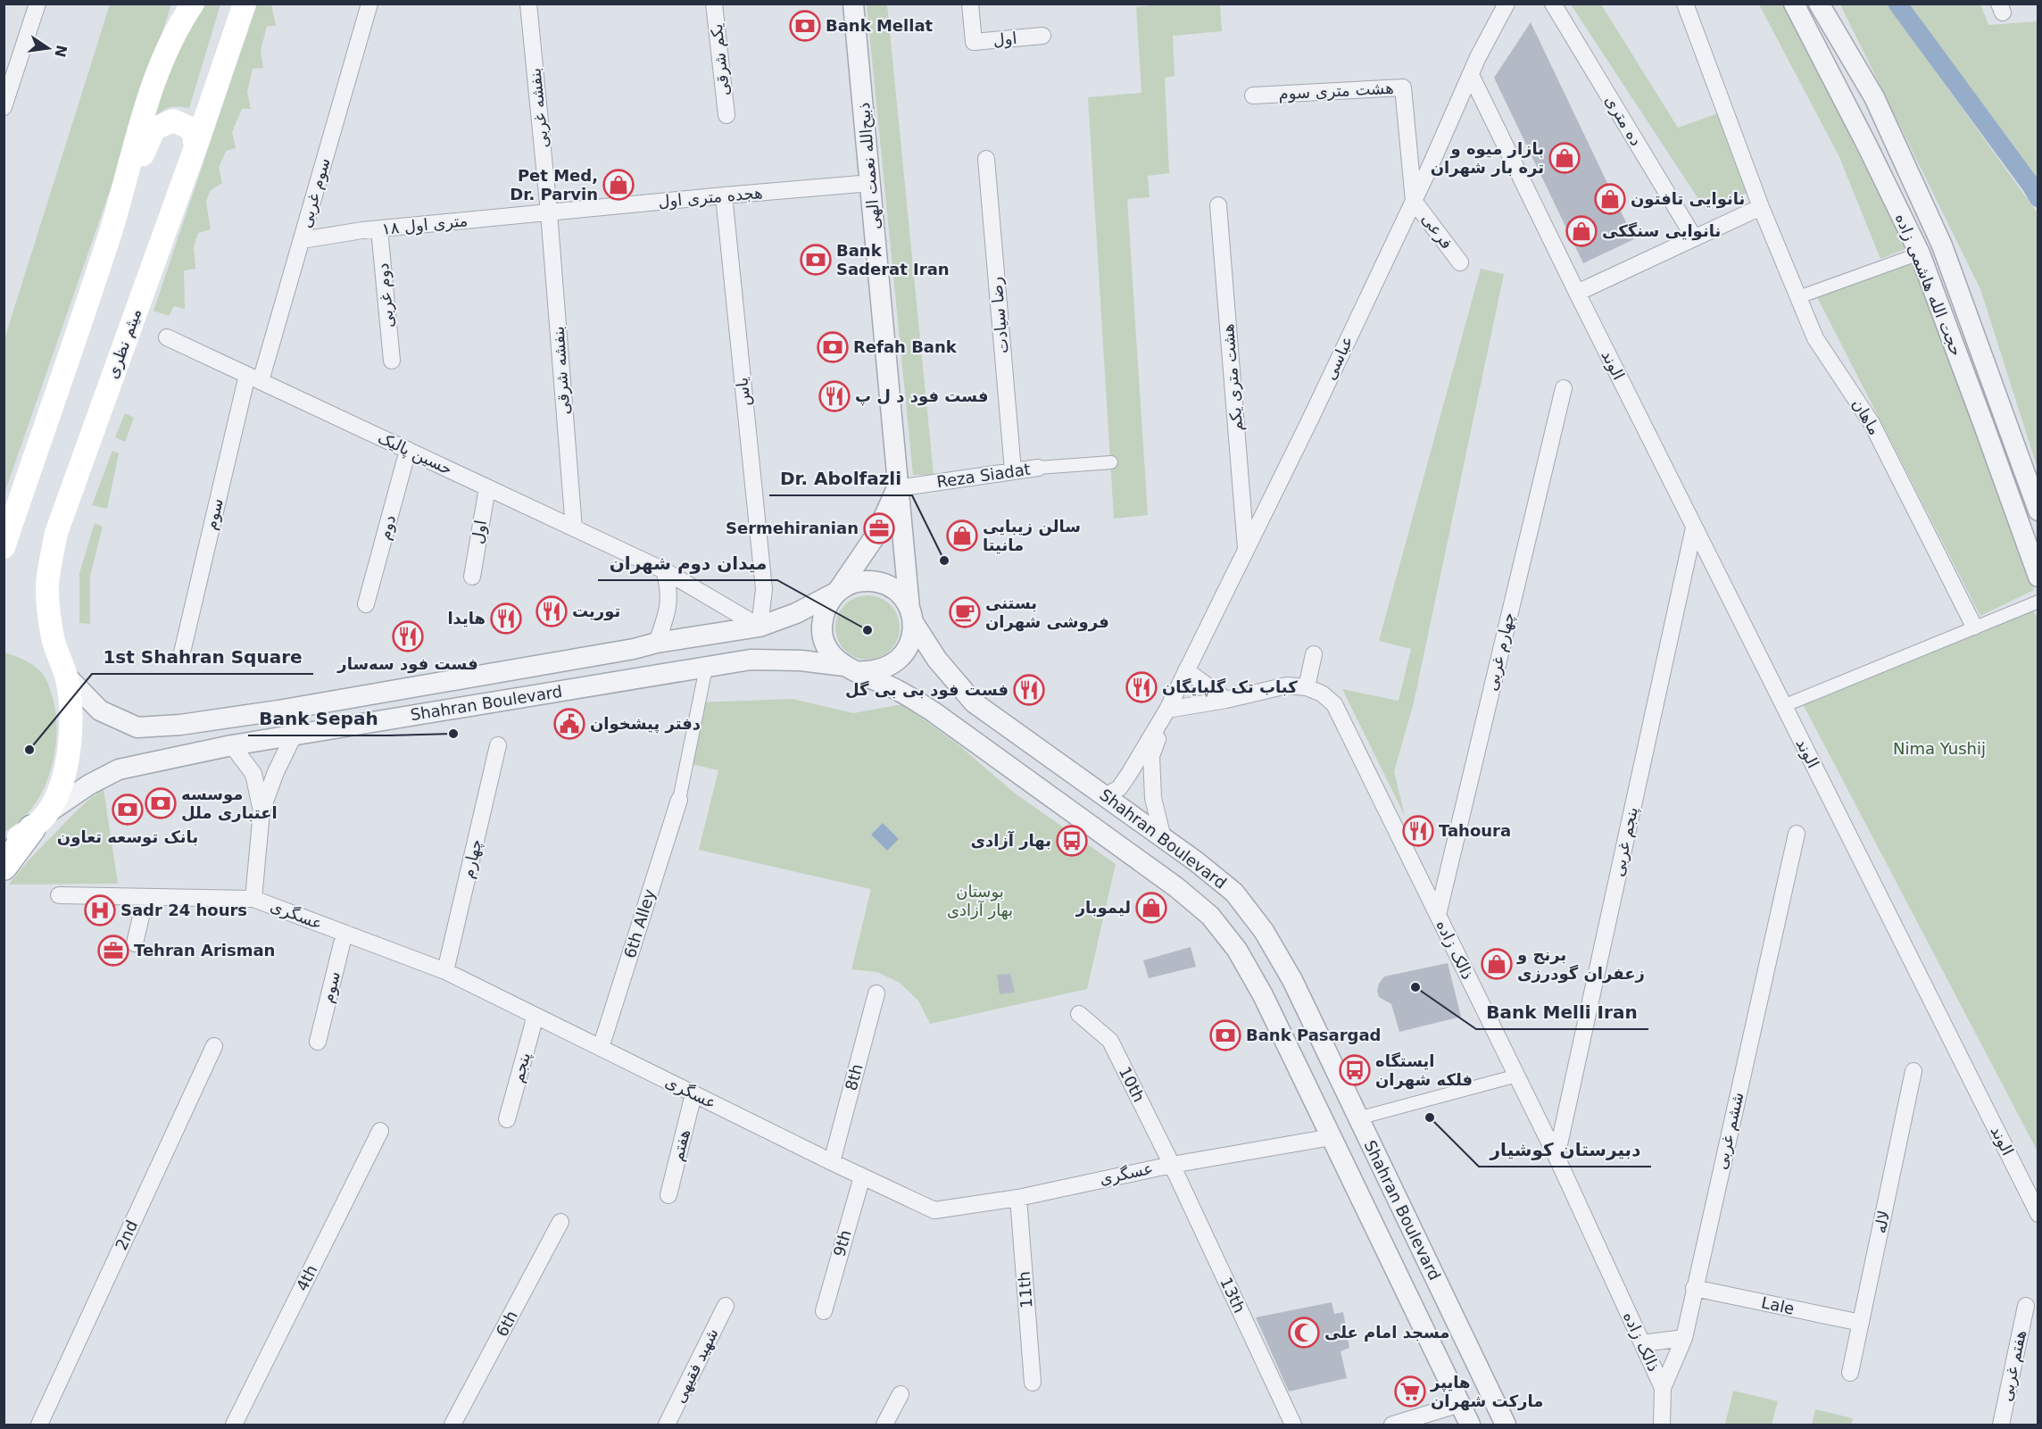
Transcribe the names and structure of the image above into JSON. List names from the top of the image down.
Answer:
{
  "streets": {
    "main road": ["میثم نظری"],
    "street": [
      "اول",
      "یکم شرقی",
      "هشت متری سوم",
      "بنفشه غربی",
      "ده متری",
      "ذبیح‌الله نعمت الهی",
      "سوم غربی",
      "هجده متری اول",
      "۱۸ متری اول",
      "فرعی",
      "حجت الله هاشمی زاده",
      "دوم غربی",
      "رضا سیادت",
      "عباسی",
      "الوند",
      "بنفشه شرقی",
      "هشت متری یکم",
      "یاس",
      "ماهان",
      "حسین پالیک",
      "Reza Siadat",
      "سوم",
      "دوم",
      "چهارم غربی",
      "Shahran Boulevard",
      "پنجم غربی",
      "چهارم",
      "عسگری",
      "6th Alley",
      "ذالک زاده",
      "پنجم",
      "8th",
      "10th",
      "ششم غربی",
      "هفتم",
      "لاله",
      "2nd",
      "9th",
      "4th",
      "11th",
      "13th",
      "Lale",
      "6th",
      "شهید فقیهی",
      "هفتم غربی"
    ]
  },
  "crossings": [
    ["اول", "حسین پالیک"],
    ["هشت متری سوم", "فرعی"],
    ["هشت متری سوم", "عباسی"],
    ["بنفشه غربی", "هجده متری اول"],
    ["بنفشه غربی", "۱۸ متری اول"],
    ["بنفشه غربی", "بنفشه شرقی"],
    ["ذبیح‌الله نعمت الهی", "هجده متری اول"],
    ["ذبیح‌الله نعمت الهی", "Reza Siadat"],
    ["ذبیح‌الله نعمت الهی", "Shahran Boulevard"],
    ["سوم غربی", "۱۸ متری اول"],
    ["سوم غربی", "حسین پالیک"],
    ["سوم غربی", "سوم"],
    ["هجده متری اول", "۱۸ متری اول"],
    ["هجده متری اول", "بنفشه شرقی"],
    ["هجده متری اول", "یاس"],
    ["۱۸ متری اول", "دوم غربی"],
    ["۱۸ متری اول", "بنفشه شرقی"],
    ["فرعی", "عباسی"],
    ["رضا سیادت", "Reza Siadat"],
    ["میثم نظری", "Shahran Boulevard"],
    ["عباسی", "الوند"],
    ["عباسی", "هشت متری یکم"],
    ["عباسی", "ذالک زاده"],
    ["الوند", "پنجم غربی"],
    ["بنفشه شرقی", "حسین پالیک"],
    ["یاس", "حسین پالیک"],
    ["یاس", "Shahran Boulevard"],
    ["حسین پالیک", "سوم"],
    ["حسین پالیک", "دوم"],
    ["حسین پالیک", "Shahran Boulevard"],
    ["سوم", "عسگری"],
    ["چهارم غربی", "ذالک زاده"],
    ["Shahran Boulevard", "عسگری"],
    ["پنجم غربی", "ذالک زاده"],
    ["چهارم", "عسگری"],
    ["عسگری", "6th Alley"],
    ["عسگری", "پنجم"],
    ["عسگری", "8th"],
    ["عسگری", "10th"],
    ["عسگری", "هفتم"],
    ["عسگری", "9th"],
    ["عسگری", "11th"],
    ["عسگری", "13th"],
    ["ذالک زاده", "ششم غربی"],
    ["10th", "13th"],
    ["ششم غربی", "Lale"],
    ["لاله", "Lale"]
  ],
  "parks": ["Nima Yushij", "بوستان بهار آزادی"],
  "places": {
    "bank": [
      "Bank Mellat",
      "Bank Saderat Iran",
      "Refah Bank",
      "موسسه اعتباری ملل",
      "بانک توسعه تعاون",
      "Bank Pasargad"
    ],
    "shop": [
      "بازار میوه و تره بار شهران",
      "Pet Med, Dr. Parvin",
      "نانوایی تافتون",
      "نانوایی سنگکی",
      "سالن زیبایی مانیتا",
      "لیموبار",
      "برنج و زعفران گودرزی"
    ],
    "restaurant": [
      "فست فود د ل پ",
      "توریت",
      "هایدا",
      "فست فود سه‌سار",
      "کباب تک گلپایگان",
      "فست فود بی بی گل",
      "Tahoura"
    ],
    "office": ["Sermehiranian", "Tehran Arisman"],
    "other": [
      "Dr. Abolfazli",
      "میدان دوم شهران",
      "Bank Sepah",
      "1st Shahran Square",
      "Bank Melli Iran",
      "دبیرستان کوشیار"
    ],
    "cafe": ["بستنی فروشی شهران"],
    "public building": ["دفتر پیشخوان"],
    "bus stop": ["بهار آزادی", "ایستگاه فلکه شهران"],
    "hospital": ["Sadr 24 hours"],
    "mosque": ["مسجد امام علی"],
    "supermarket": ["هایپر مارکت شهران"]
  },
  "north": "right"
}
